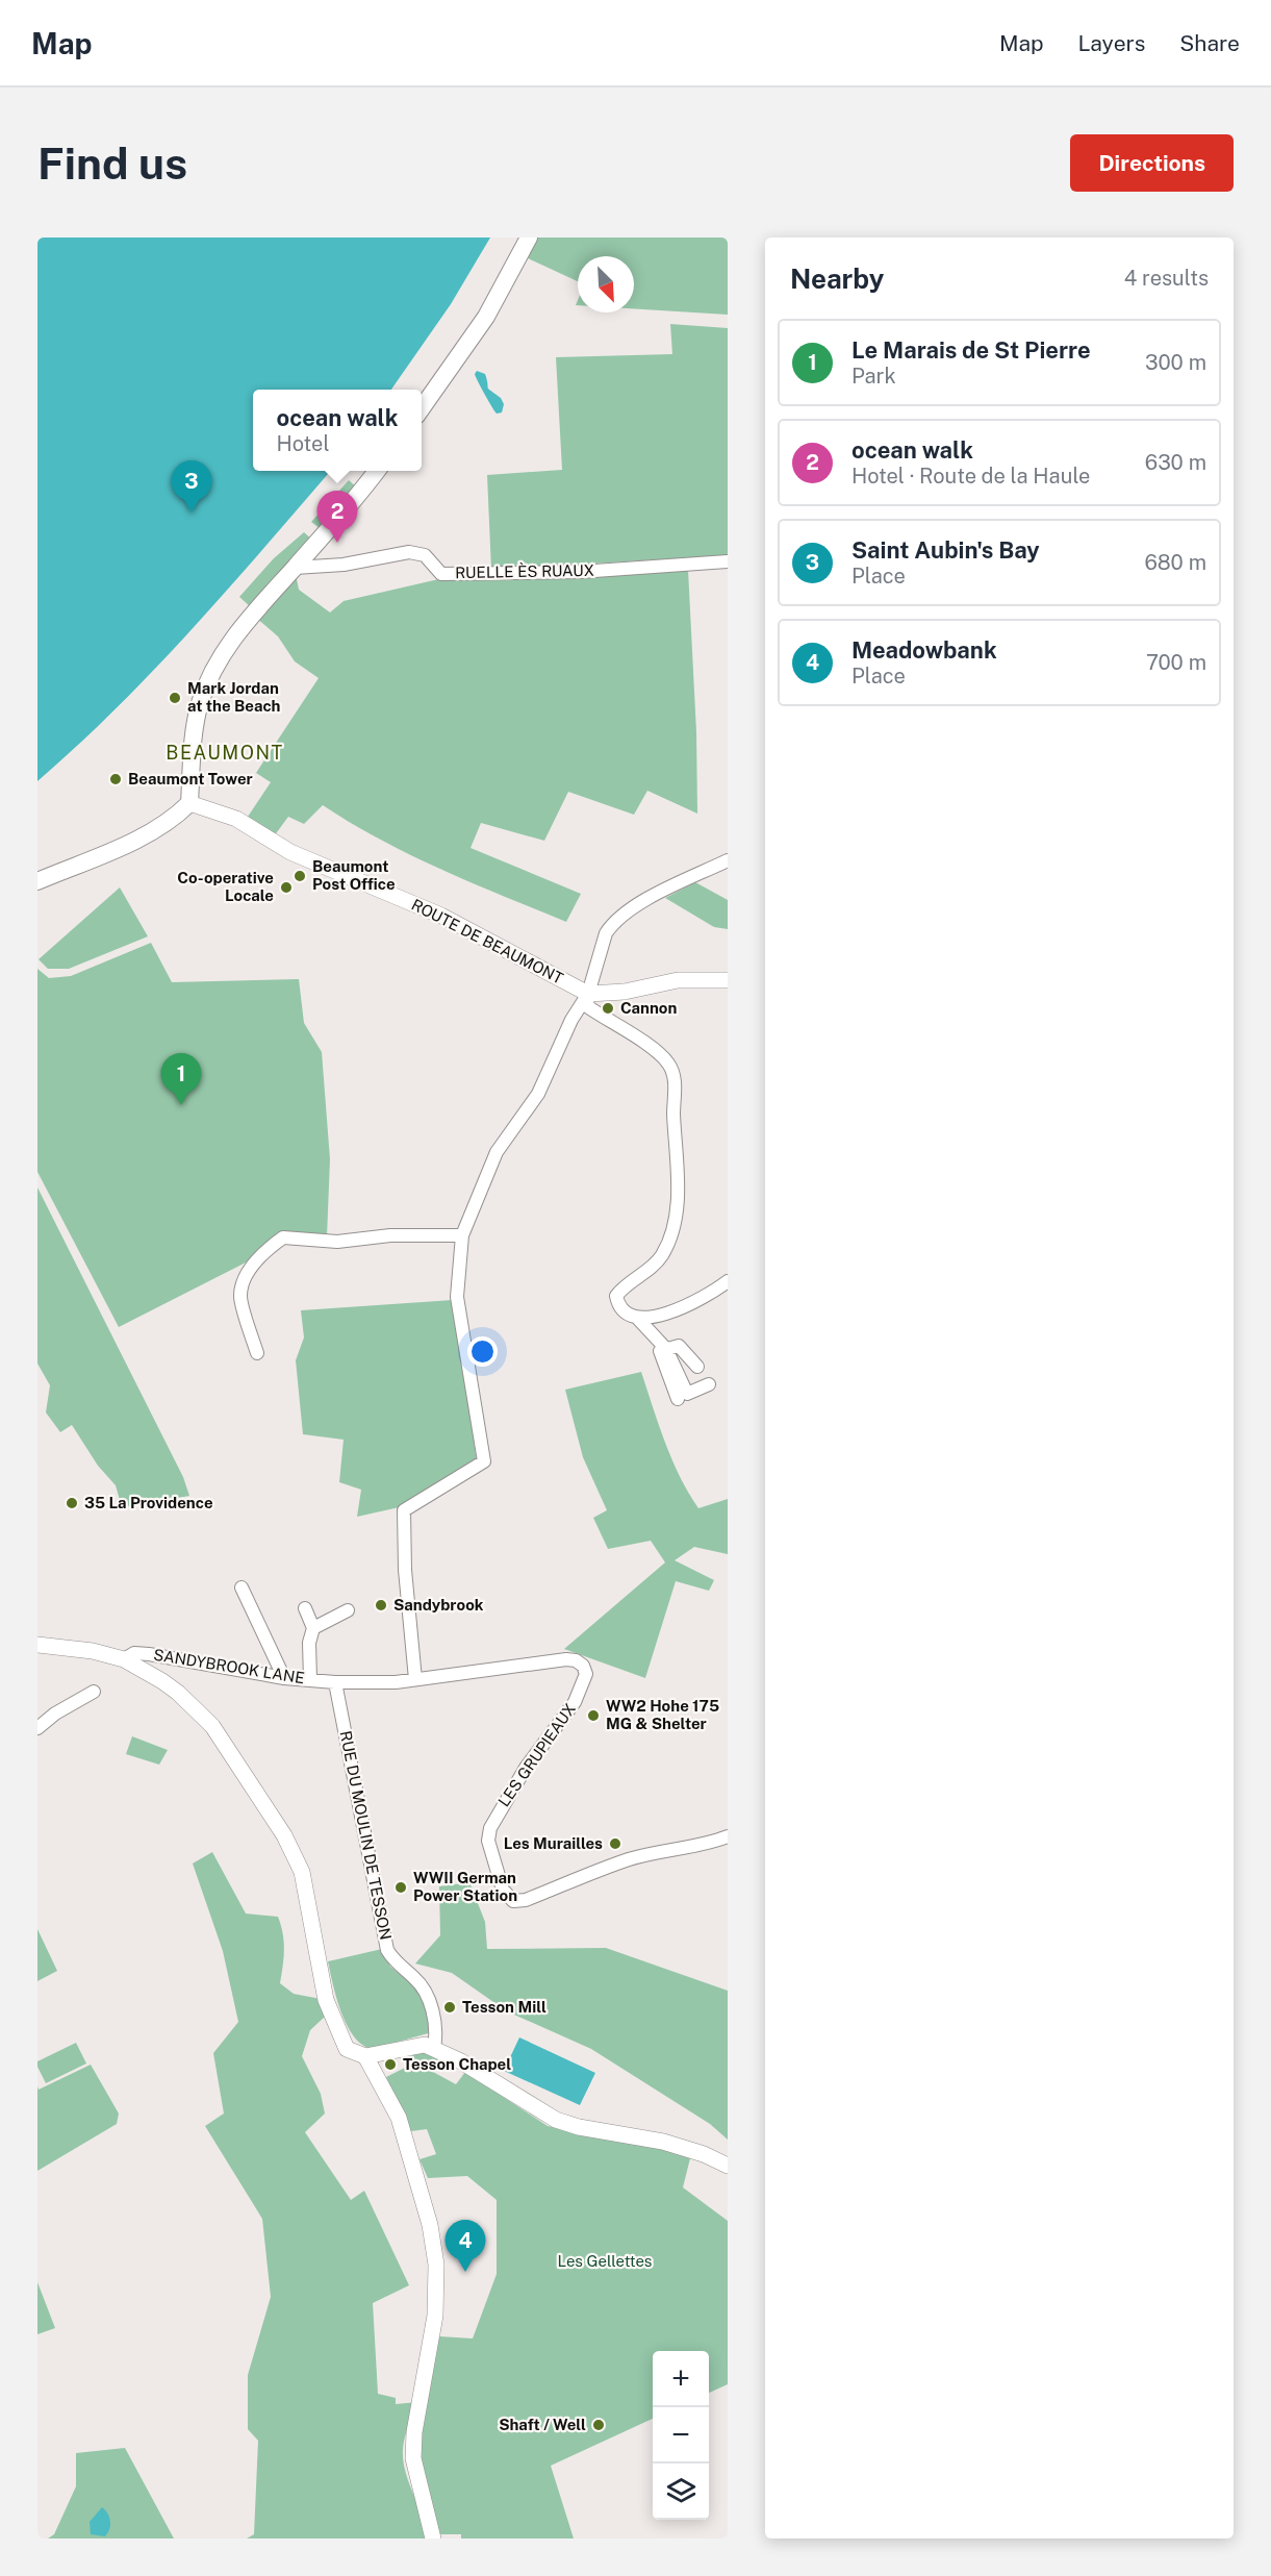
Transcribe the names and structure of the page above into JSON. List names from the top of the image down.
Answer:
{
  "streets": {
    "main road": ["ROUTE DE BEAUMONT"],
    "street": [
      "RUELLE ÈS RUAUX",
      "SANDYBROOK LANE",
      "LES GRUPIEAUX",
      "RUE DU MOULIN DE TESSON"
    ]
  },
  "crossings": [
    ["SANDYBROOK LANE", "LES GRUPIEAUX"],
    ["SANDYBROOK LANE", "RUE DU MOULIN DE TESSON"],
    ["LES GRUPIEAUX", "RUE DU MOULIN DE TESSON"]
  ],
  "districts": ["BEAUMONT"],
  "parks": ["Les Gellettes"],
  "places": [
    "Mark Jordan at the Beach",
    "Beaumont Tower",
    "Beaumont Post Office",
    "Co-operative Locale",
    "Cannon",
    "35 La Providence",
    "Sandybrook",
    "WW2 Hohe 175 MG & Shelter",
    "Les Murailles",
    "WWII German Power Station",
    "Tesson Mill",
    "Tesson Chapel",
    "Shaft / Well"
  ],
  "north": "bottom right",
  "page": {
    "header": "Map",
    "nav": ["Map", "Layers", "Share"],
    "buttons": "Directions",
    "title": "Find us",
    "heading": ["Nearby", "4 results"],
    "list": [
      {
        "mark": "1",
        "name": "Le Marais de St Pierre",
        "note": "Park",
        "value": "300 m"
      },
      {
        "mark": "2",
        "name": "ocean walk",
        "note": "Hotel · Route de la Haule",
        "value": "630 m"
      },
      {
        "mark": "3",
        "name": "Saint Aubin's Bay",
        "note": "Place",
        "value": "680 m"
      },
      {
        "mark": "4",
        "name": "Meadowbank",
        "note": "Place",
        "value": "700 m"
      }
    ],
    "popup": ["ocean walk", "Hotel"],
    "pins": [
      "3",
      "2",
      "1",
      "4"
    ],
    "map_buttons": ["+", "−"]
  }
}
